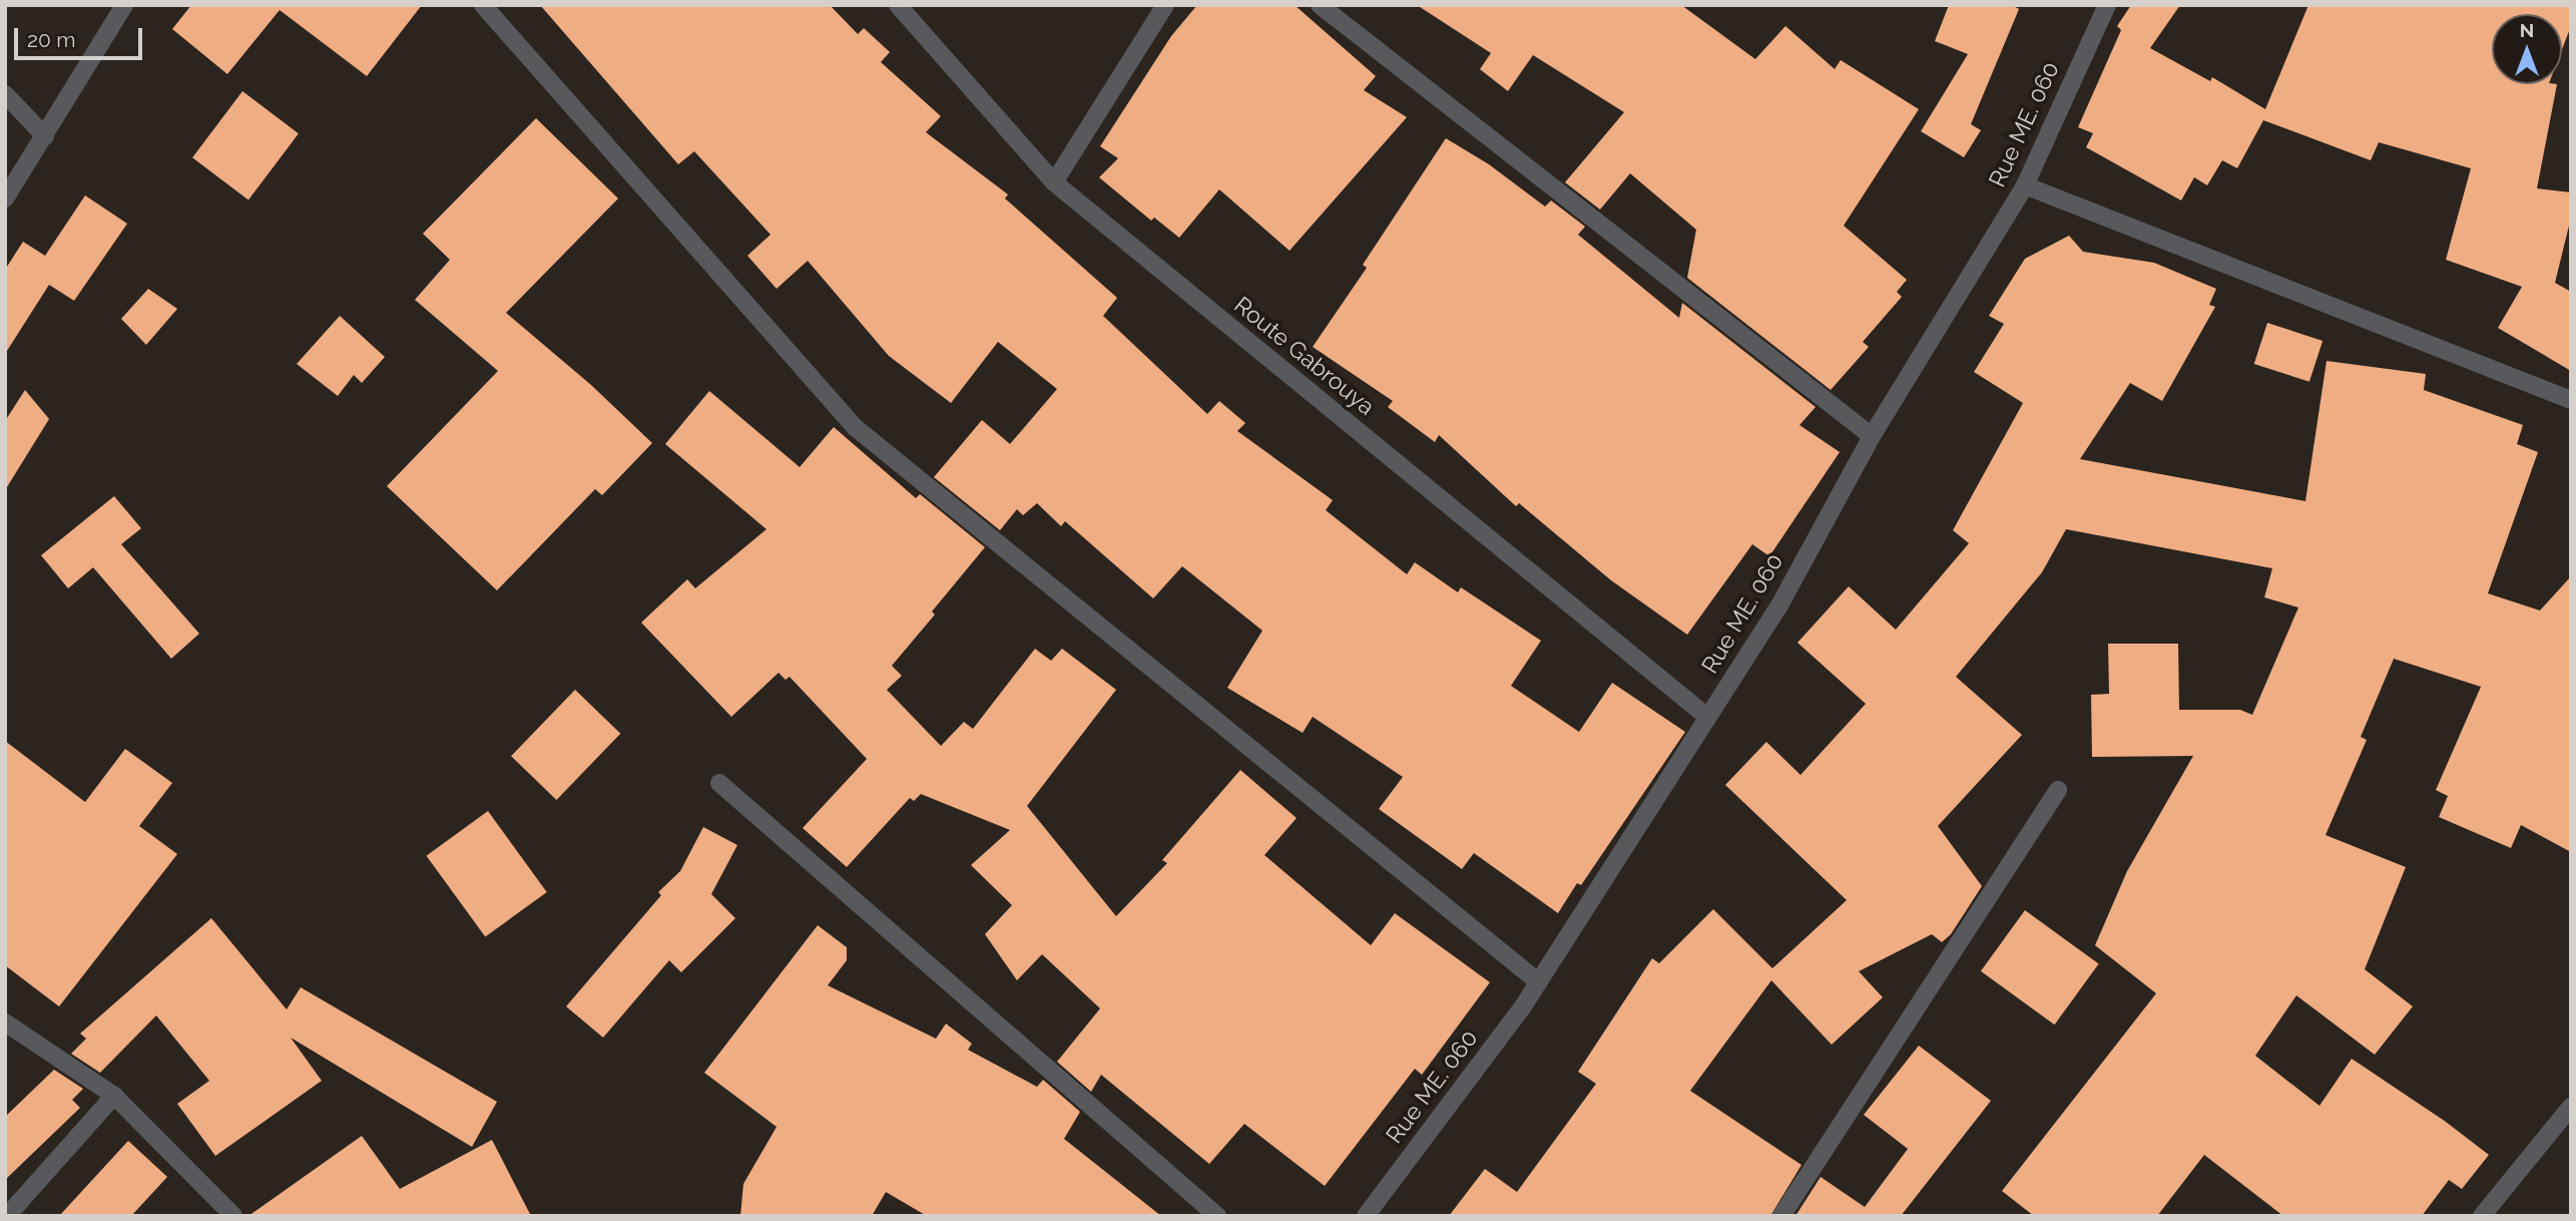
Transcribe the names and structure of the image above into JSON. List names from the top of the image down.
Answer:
{
  "streets": {
    "street": ["Rue ME. 060", "Route Gabrouya"]
  },
  "crossings": [
    ["Rue ME. 060", "Route Gabrouya"]
  ],
  "scale_bar": "20 m",
  "north": "top"
}
